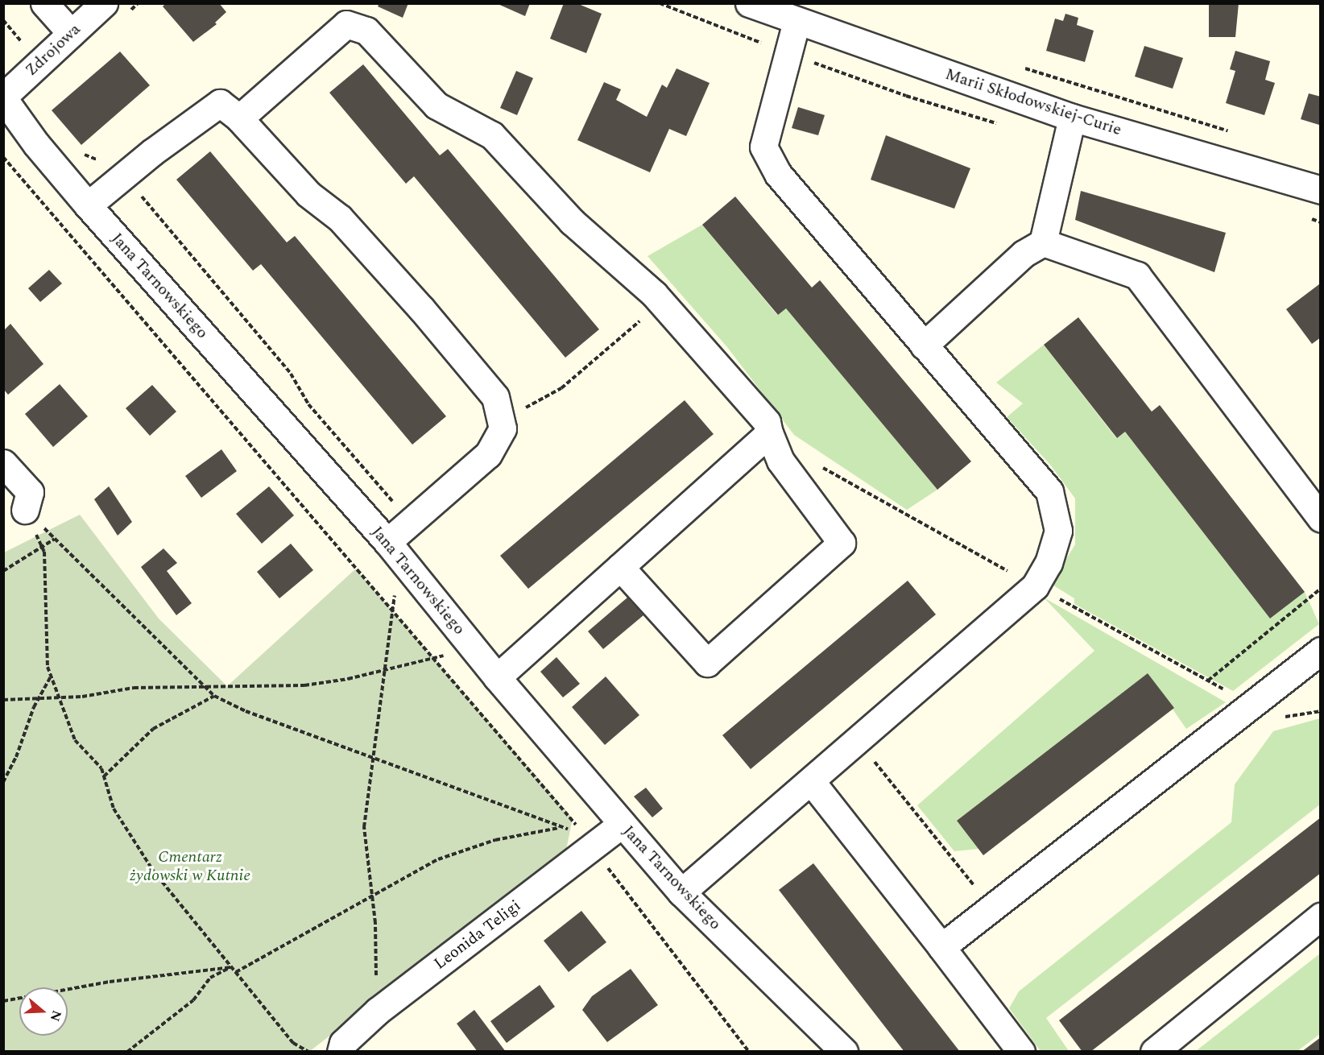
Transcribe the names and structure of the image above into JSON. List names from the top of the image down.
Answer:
{
  "streets": {
    "street": [
      "Zdrojowa",
      "Marii Skłodowskiej-Curie",
      "Jana Tarnowskiego",
      "Leonida Teligi"
    ]
  },
  "crossings": [
    ["Zdrojowa", "Jana Tarnowskiego"],
    ["Jana Tarnowskiego", "Leonida Teligi"]
  ],
  "parks": ["Cmentarz żydowski w Kutnie"],
  "north": "right"
}
